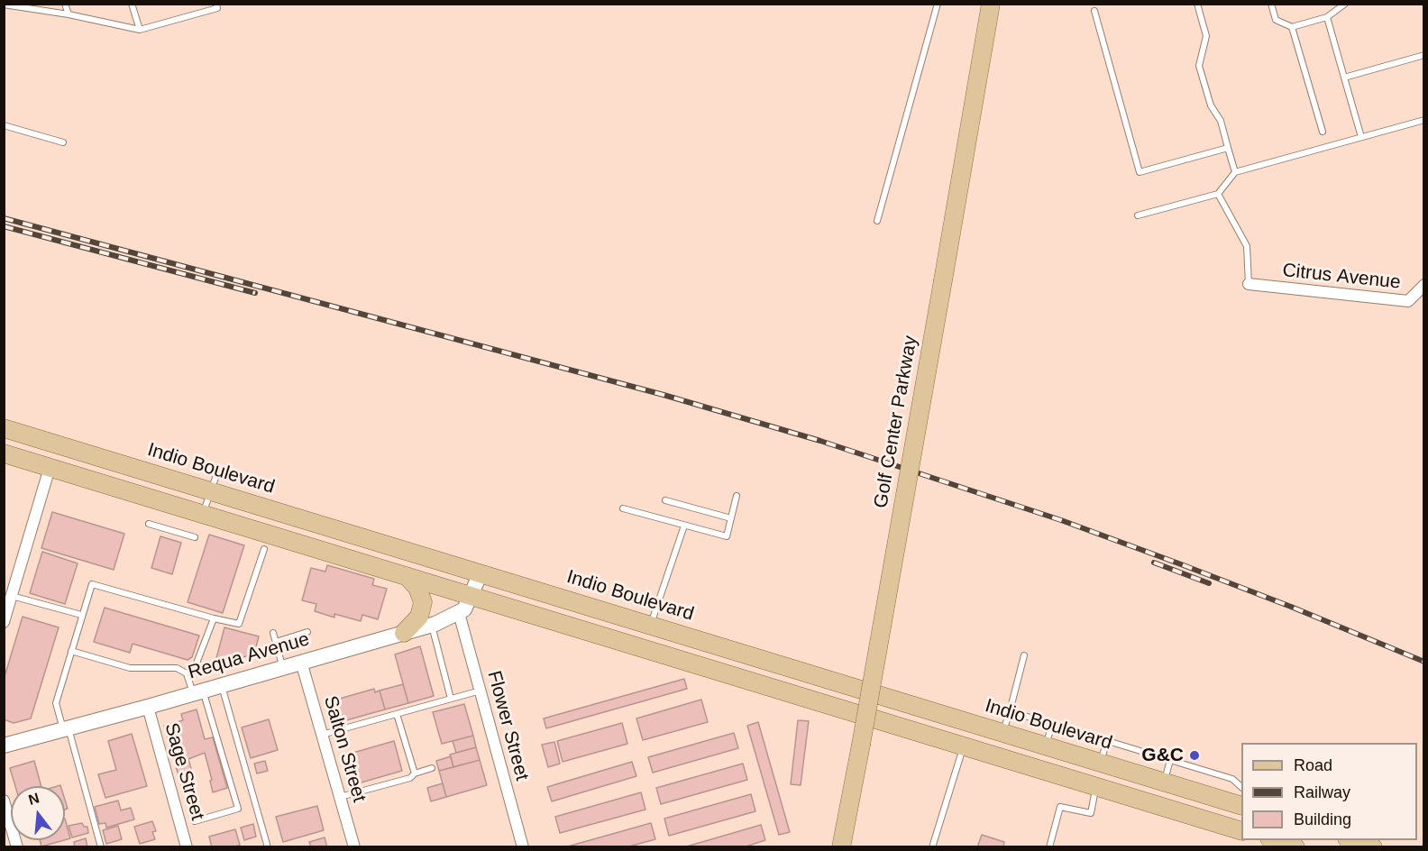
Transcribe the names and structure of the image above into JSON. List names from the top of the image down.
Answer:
{
  "streets": {
    "main road": ["Golf Center Parkway", "Indio Boulevard"],
    "street": [
      "Citrus Avenue",
      "Requa Avenue",
      "Flower Street",
      "Salton Street",
      "Sage Street"
    ]
  },
  "crossings": [
    ["Indio Boulevard", "Requa Avenue"],
    ["Requa Avenue", "Flower Street"],
    ["Requa Avenue", "Salton Street"],
    ["Requa Avenue", "Sage Street"]
  ],
  "places": ["G&C"],
  "legend": ["Road", "Railway", "Building"],
  "north": "top"
}
